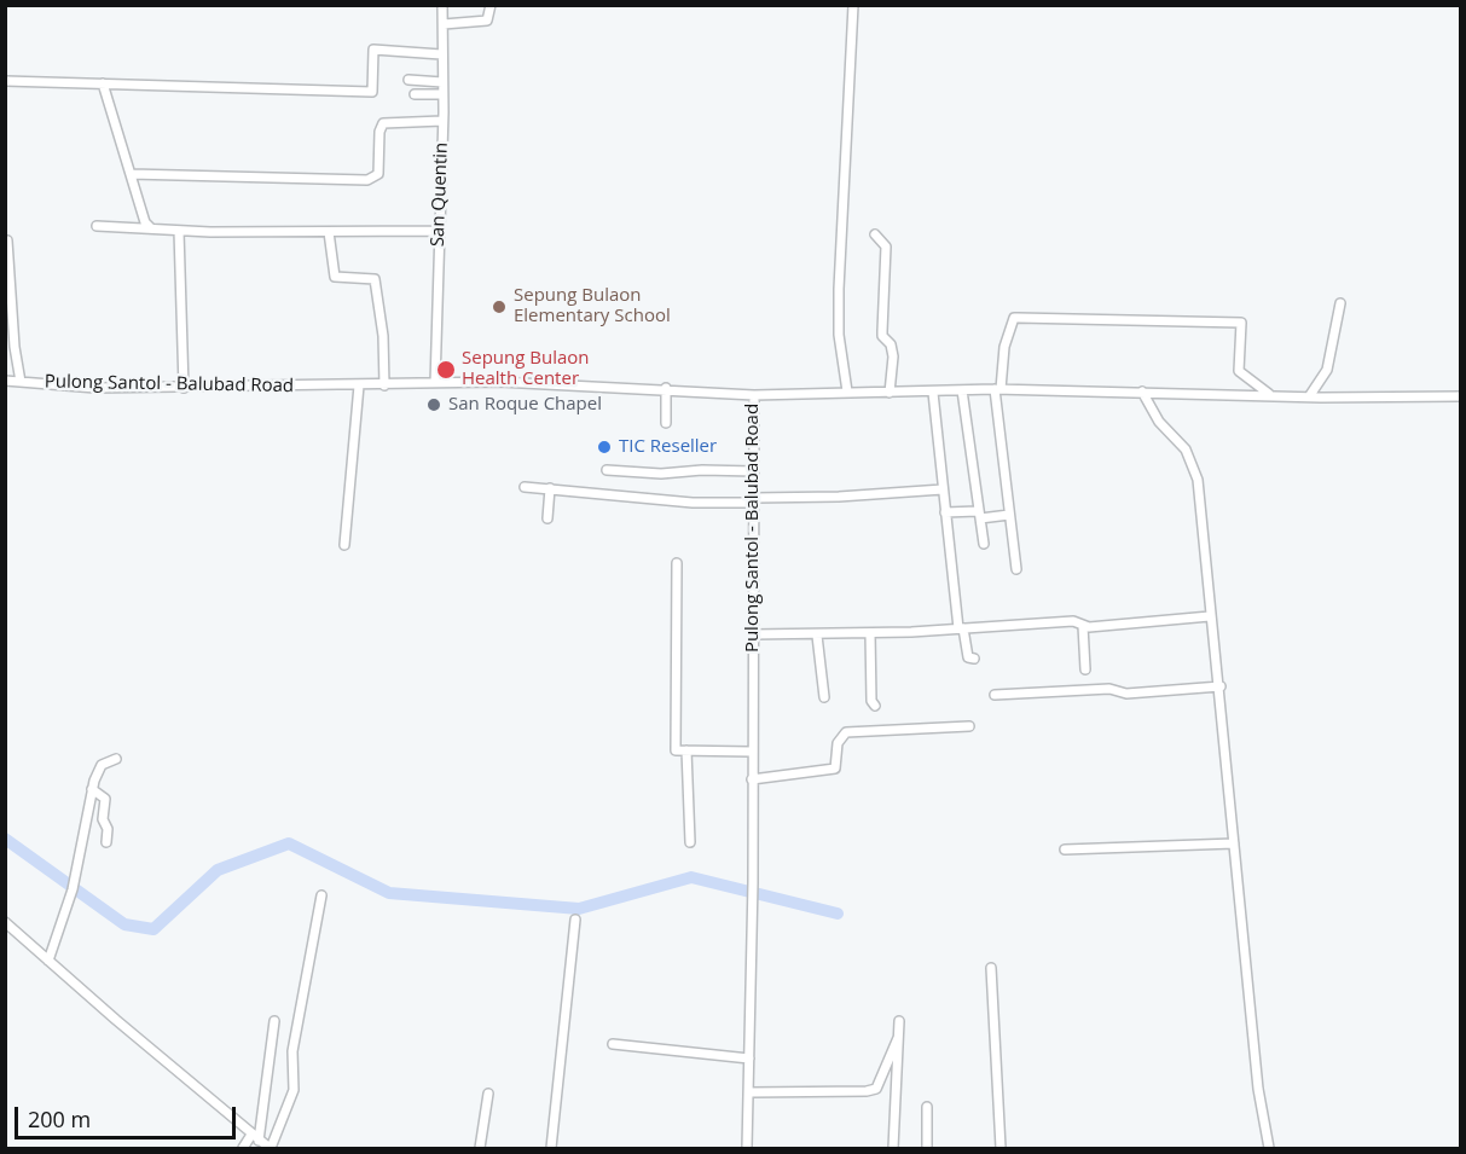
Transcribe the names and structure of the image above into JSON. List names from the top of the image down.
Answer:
{
  "streets": {
    "street": ["San Quentin", "Pulong Santol - Balubad Road"]
  },
  "crossings": [
    ["San Quentin", "Pulong Santol - Balubad Road"]
  ],
  "places": [
    "Sepung Bulaon Elementary School",
    "Sepung Bulaon Health Center",
    "San Roque Chapel",
    "TIC Reseller"
  ],
  "scale_bar": "200 m"
}
